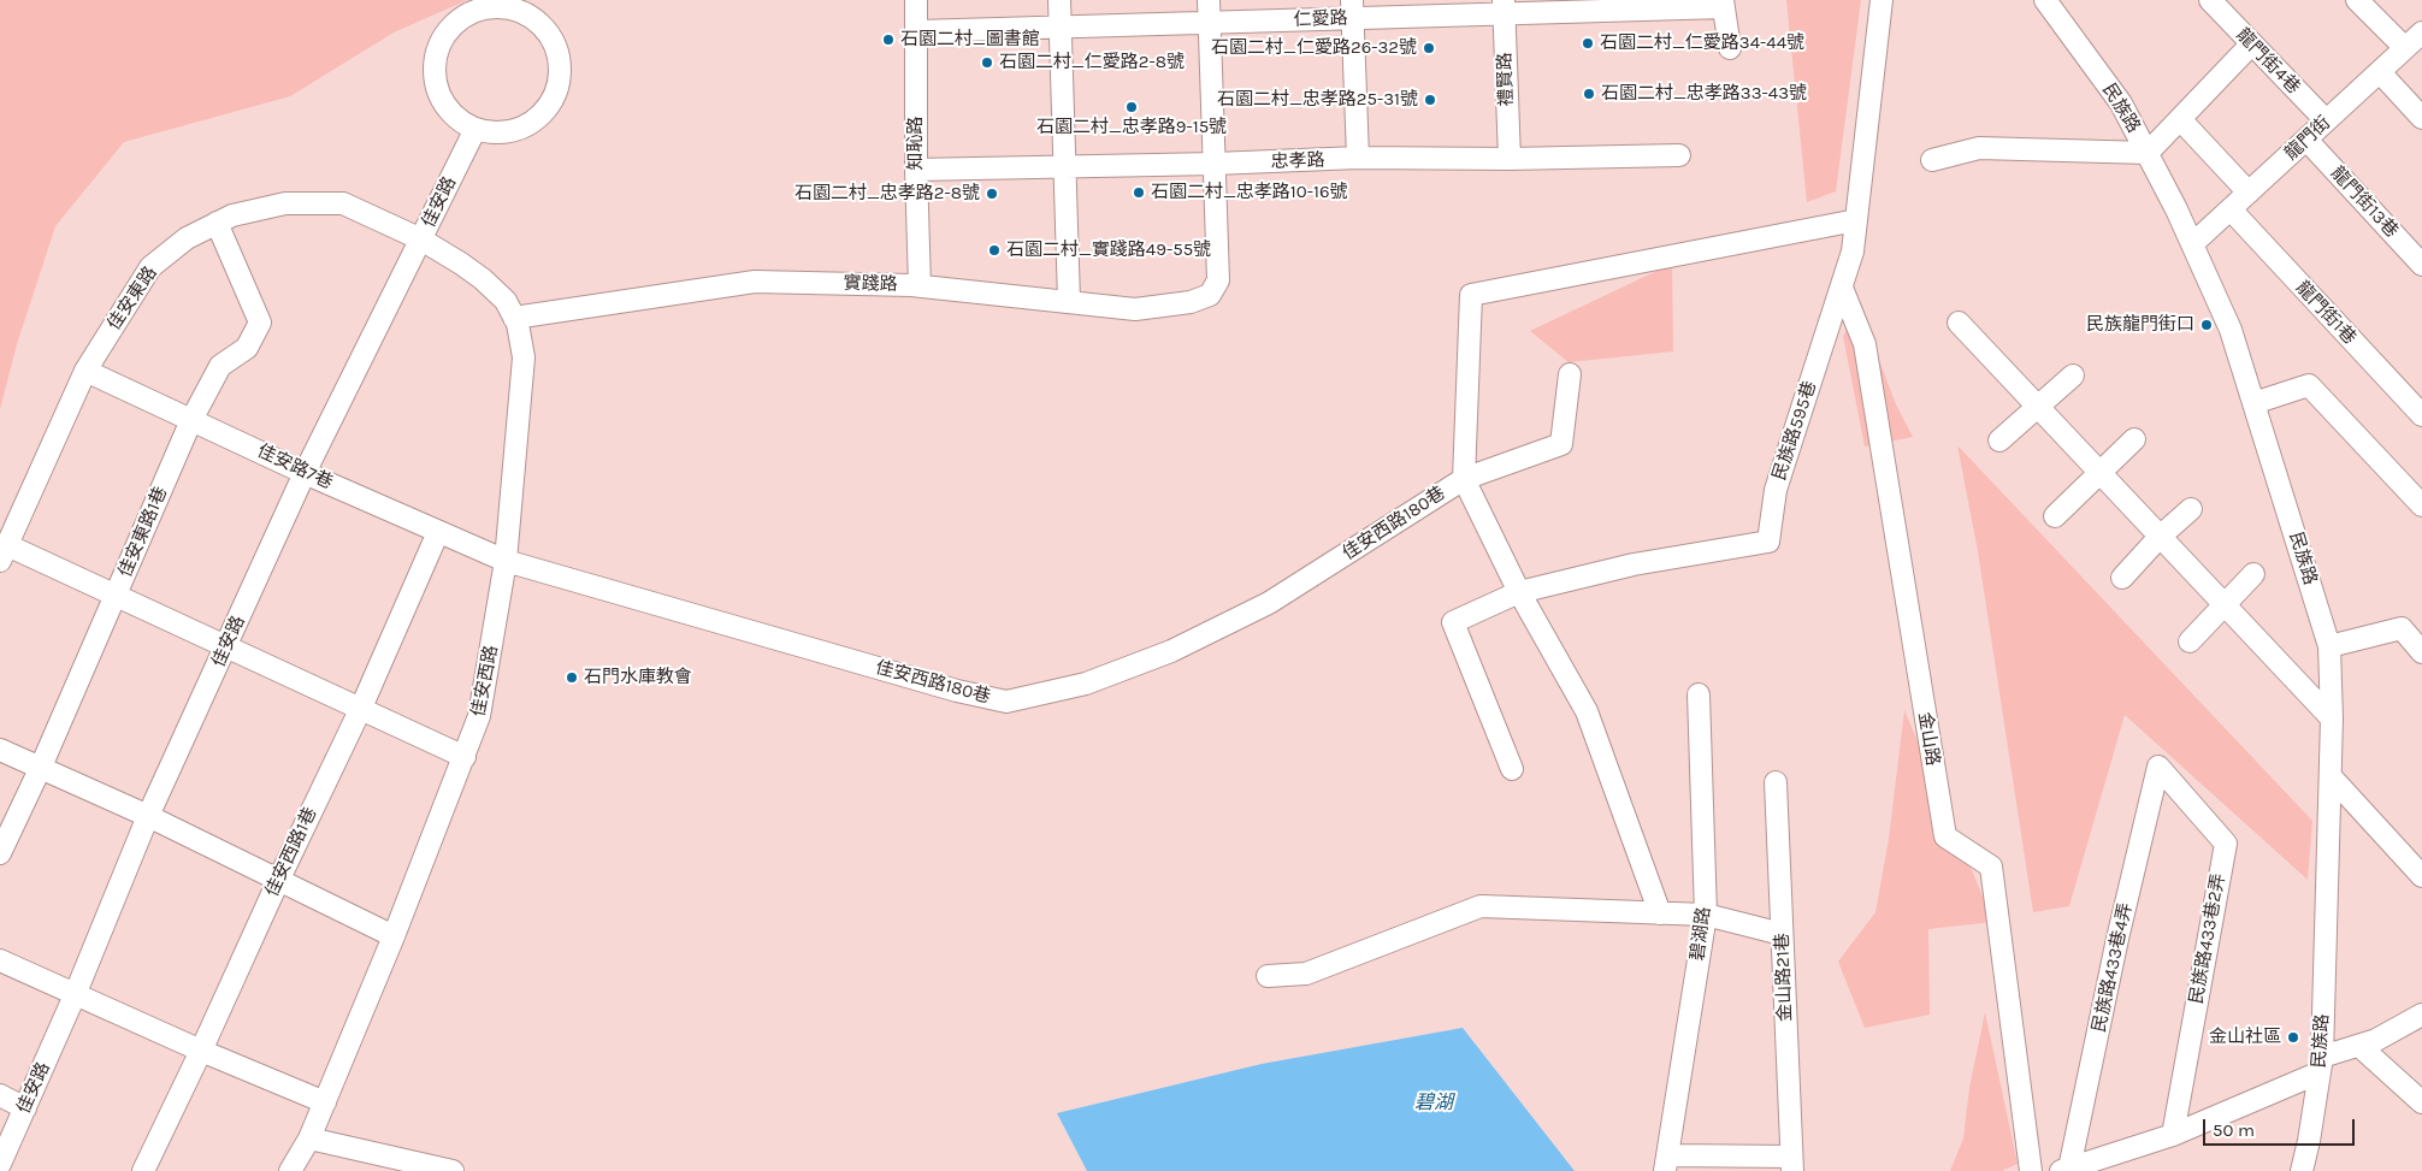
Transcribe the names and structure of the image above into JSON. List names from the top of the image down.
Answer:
{
  "streets": {
    "street": [
      "仁愛路",
      "龍門街4巷",
      "禮賢路",
      "民族路",
      "龍門街",
      "知恥路",
      "忠孝路",
      "佳安路",
      "龍門街13巷",
      "實踐路",
      "佳安東路",
      "龍門街1巷",
      "民族路595巷",
      "佳安路7巷",
      "佳安西路180巷",
      "佳安東路1巷",
      "佳安西路",
      "金山路",
      "佳安西路1巷",
      "碧湖路",
      "民族路433巷2弄",
      "民族路433巷4弄",
      "金山路21巷"
    ]
  },
  "crossings": [
    ["仁愛路", "禮賢路"],
    ["仁愛路", "知恥路"],
    ["龍門街4巷", "龍門街"],
    ["禮賢路", "忠孝路"],
    ["民族路", "龍門街"],
    ["龍門街", "龍門街13巷"],
    ["龍門街", "龍門街1巷"],
    ["知恥路", "忠孝路"],
    ["知恥路", "實踐路"],
    ["忠孝路", "實踐路"],
    ["佳安路", "佳安東路"],
    ["佳安路", "佳安路7巷"],
    ["佳安路", "佳安西路"],
    ["實踐路", "佳安西路"],
    ["佳安東路", "佳安路7巷"],
    ["佳安東路", "佳安東路1巷"],
    ["佳安東路", "佳安西路"],
    ["民族路595巷", "金山路"],
    ["佳安路7巷", "佳安西路180巷"],
    ["佳安路7巷", "佳安東路1巷"],
    ["佳安路7巷", "佳安西路"],
    ["佳安路7巷", "佳安西路1巷"],
    ["佳安西路180巷", "佳安西路"],
    ["民族路433巷2弄", "民族路433巷4弄"]
  ],
  "water": ["碧湖"],
  "places": [
    "石園二村_圖書館",
    "石園二村_仁愛路34-44號",
    "石園二村_仁愛路26-32號",
    "石園二村_仁愛路2-8號",
    "石園二村_忠孝路33-43號",
    "石園二村_忠孝路25-31號",
    "石園二村_忠孝路9-15號",
    "石園二村_忠孝路10-16號",
    "石園二村_忠孝路2-8號",
    "石園二村_實踐路49-55號",
    "民族龍門街口",
    "石門水庫教會",
    "金山社區"
  ],
  "scale_bar": "50 m"
}
